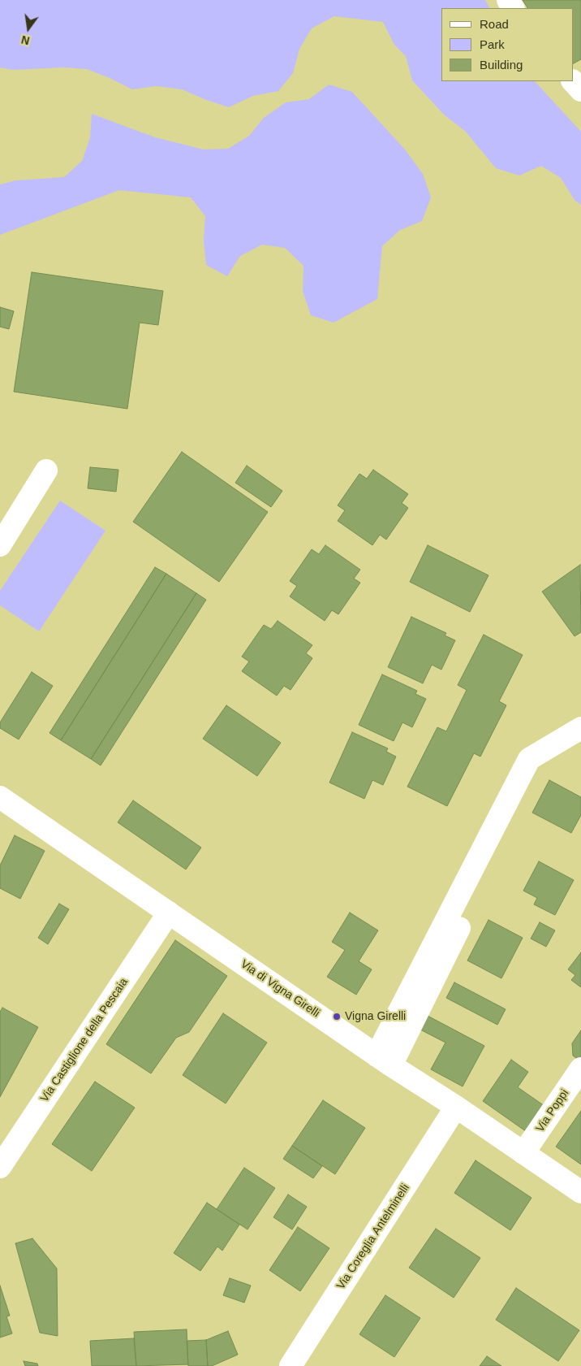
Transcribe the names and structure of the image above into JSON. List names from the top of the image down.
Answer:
{
  "streets": {
    "street": [
      "Via di Vigna Girelli",
      "Via Castiglione della Pescaia",
      "Via Poppi",
      "Via Coreglia Antelminelli"
    ]
  },
  "crossings": [
    ["Via di Vigna Girelli", "Via Castiglione della Pescaia"],
    ["Via di Vigna Girelli", "Via Poppi"],
    ["Via di Vigna Girelli", "Via Coreglia Antelminelli"]
  ],
  "places": ["Vigna Girelli"],
  "legend": ["Road", "Park", "Building"],
  "north": "bottom"
}
